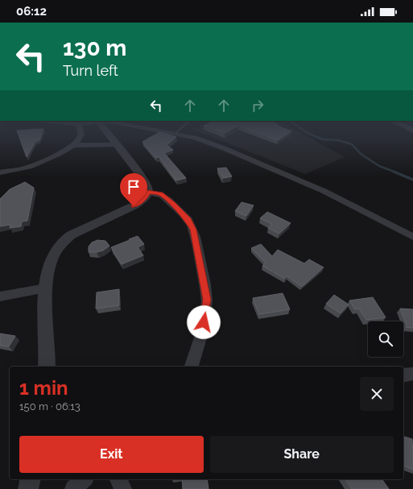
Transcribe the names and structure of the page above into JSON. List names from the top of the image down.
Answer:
{
  "page": {
    "status": "06:12",
    "turn": ["130 m", "Turn left"],
    "heading": ["1 min", "150 m · 06:13"],
    "buttons": ["Exit", "Share"]
  }
}
